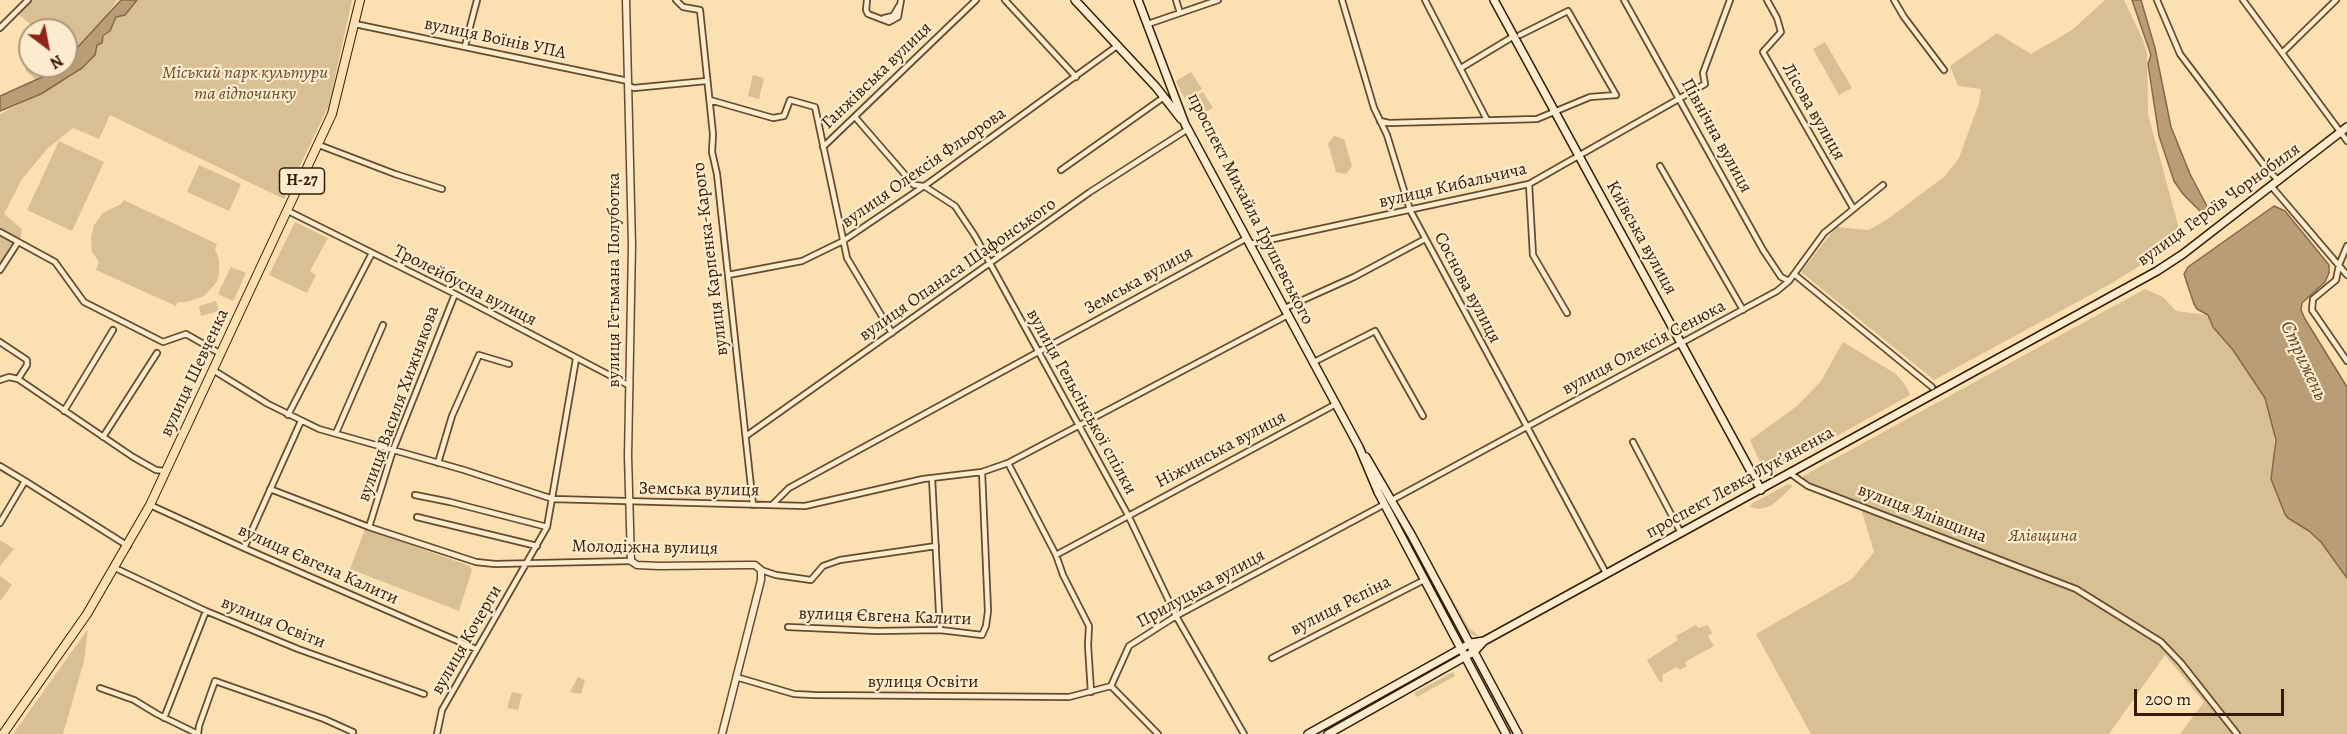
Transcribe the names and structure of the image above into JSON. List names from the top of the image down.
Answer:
{
  "streets": {
    "main road": [
      "Н-27",
      "вулиця Героїв Чорнобиля",
      "проспект Михайла Грушевського",
      "Київська вулиця",
      "вулиця Шевченка",
      "проспект Левка Лукʼяненка"
    ],
    "street": [
      "вулиця Воїнів УПА",
      "Ганжівська вулиця",
      "Лісова вулиця",
      "Північна вулиця",
      "вулиця Олексія Фльорова",
      "вулиця Кибальчича",
      "вулиця Карпенка-Карого",
      "вулиця Опанаса Шафонського",
      "вулиця Гетьмана Полуботка",
      "Земська вулиця",
      "Тролейбусна вулиця",
      "Соснова вулиця",
      "вулиця Олексія Сенюка",
      "вулиця Гельсінської спілки",
      "вулиця Василя Хижнякова",
      "Ніжинська вулиця",
      "вулиця Ялівщина",
      "Молодіжна вулиця",
      "вулиця Євгена Калити",
      "Прилуцька вулиця",
      "вулиця Рєпіна",
      "вулиця Освіти",
      "вулиця Кочерги"
    ]
  },
  "crossings": [
    ["вулиця Воїнів УПА", "вулиця Карпенка-Карого"],
    ["вулиця Воїнів УПА", "вулиця Гетьмана Полуботка"],
    ["вулиця Воїнів УПА", "вулиця Шевченка"],
    ["Ганжівська вулиця", "вулиця Гельсінської спілки"],
    ["Лісова вулиця", "вулиця Олексія Сенюка"],
    ["Північна вулиця", "вулиця Кибальчича"],
    ["Північна вулиця", "вулиця Олексія Сенюка"],
    ["вулиця Олексія Фльорова", "вулиця Карпенка-Карого"],
    ["вулиця Олексія Фльорова", "вулиця Гельсінської спілки"],
    ["вулиця Кибальчича", "проспект Михайла Грушевського"],
    ["вулиця Кибальчича", "Київська вулиця"],
    ["вулиця Кибальчича", "Земська вулиця"],
    ["вулиця Кибальчича", "Соснова вулиця"],
    ["вулиця Героїв Чорнобиля", "проспект Левка Лукʼяненка"],
    ["проспект Михайла Грушевського", "вулиця Опанаса Шафонського"],
    ["проспект Михайла Грушевського", "Земська вулиця"],
    ["проспект Михайла Грушевського", "вулиця Олексія Сенюка"],
    ["проспект Михайла Грушевського", "Ніжинська вулиця"],
    ["проспект Михайла Грушевського", "проспект Левка Лукʼяненка"],
    ["проспект Михайла Грушевського", "Прилуцька вулиця"],
    ["проспект Михайла Грушевського", "вулиця Рєпіна"],
    ["Київська вулиця", "вулиця Олексія Сенюка"],
    ["Київська вулиця", "проспект Левка Лукʼяненка"],
    ["вулиця Карпенка-Карого", "вулиця Опанаса Шафонського"],
    ["вулиця Карпенка-Карого", "Земська вулиця"],
    ["вулиця Опанаса Шафонського", "вулиця Гельсінської спілки"],
    ["вулиця Гетьмана Полуботка", "Земська вулиця"],
    ["вулиця Гетьмана Полуботка", "Тролейбусна вулиця"],
    ["вулиця Гетьмана Полуботка", "Молодіжна вулиця"],
    ["Земська вулиця", "вулиця Шевченка"],
    ["Земська вулиця", "вулиця Гельсінської спілки"],
    ["Земська вулиця", "вулиця Василя Хижнякова"],
    ["Земська вулиця", "вулиця Кочерги"],
    ["Тролейбусна вулиця", "вулиця Шевченка"],
    ["Тролейбусна вулиця", "вулиця Василя Хижнякова"],
    ["Тролейбусна вулиця", "вулиця Кочерги"],
    ["Соснова вулиця", "вулиця Олексія Сенюка"],
    ["Соснова вулиця", "проспект Левка Лукʼяненка"],
    ["вулиця Шевченка", "вулиця Євгена Калити"],
    ["вулиця Шевченка", "вулиця Освіти"],
    ["вулиця Гельсінської спілки", "Ніжинська вулиця"],
    ["вулиця Гельсінської спілки", "Прилуцька вулиця"],
    ["вулиця Василя Хижнякова", "вулиця Кочерги"],
    ["проспект Левка Лукʼяненка", "вулиця Ялівщина"],
    ["Молодіжна вулиця", "вулиця Кочерги"],
    ["вулиця Євгена Калити", "вулиця Кочерги"],
    ["Прилуцька вулиця", "вулиця Освіти"]
  ],
  "water": ["Стрижень"],
  "parks": ["Міський парк культури та відпочинку", "Ялівщина"],
  "scale_bar": "200 m",
  "north": "bottom right"
}
